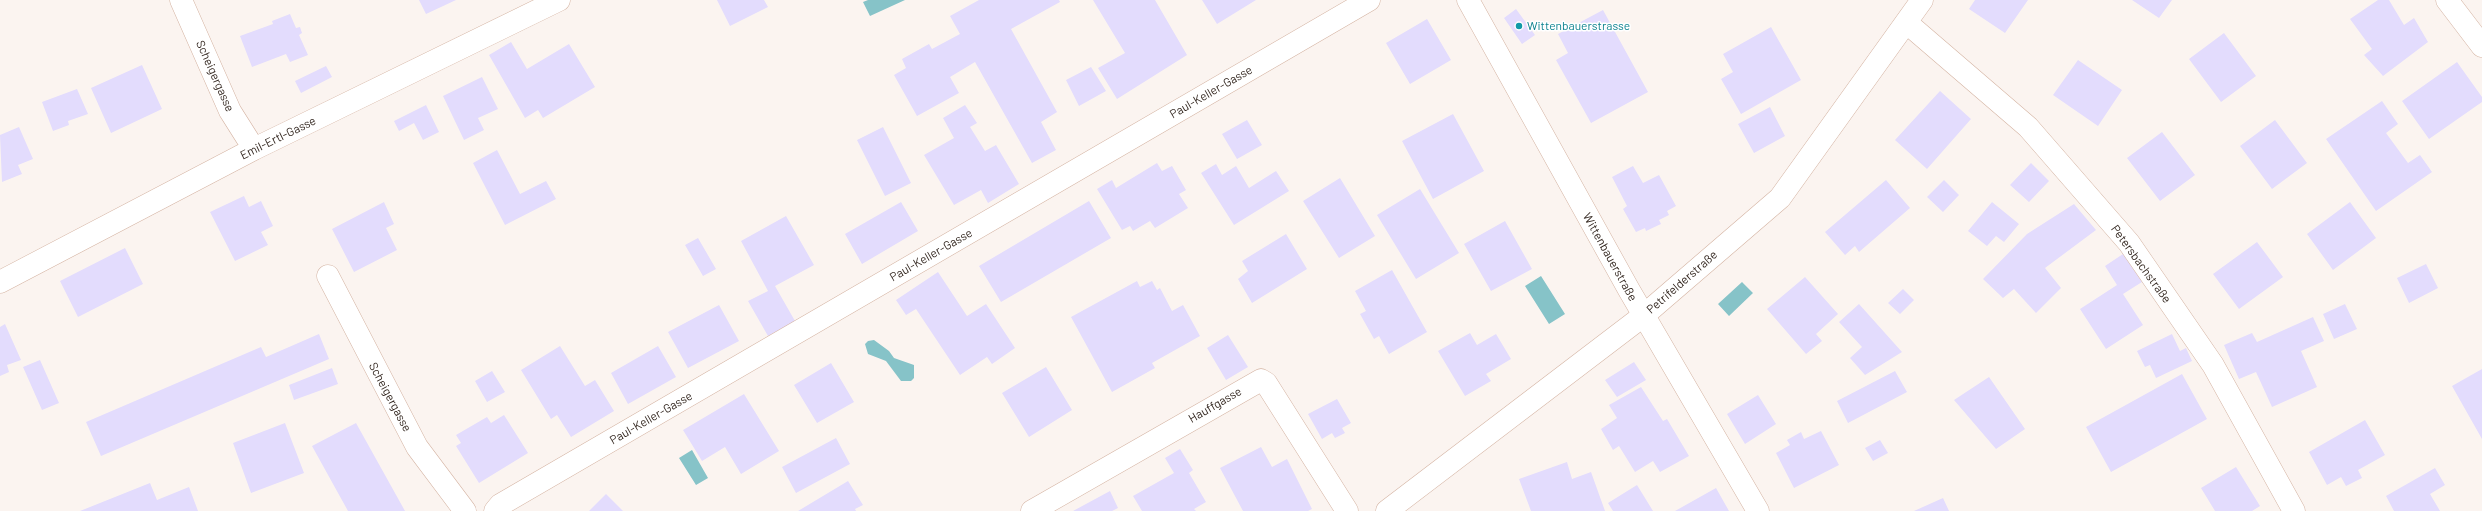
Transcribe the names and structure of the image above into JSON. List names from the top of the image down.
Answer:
{
  "streets": {
    "street": [
      "Scheigergasse",
      "Paul-Keller-Gasse",
      "Emil-Ertl-Gasse",
      "Wittenbauerstraße",
      "Petersbachstraße",
      "Petrifelderstraße",
      "Hauffgasse"
    ]
  },
  "crossings": [
    ["Scheigergasse", "Emil-Ertl-Gasse"],
    ["Wittenbauerstraße", "Petrifelderstraße"],
    ["Petersbachstraße", "Petrifelderstraße"]
  ],
  "places": ["Wittenbauerstrasse"]
}
